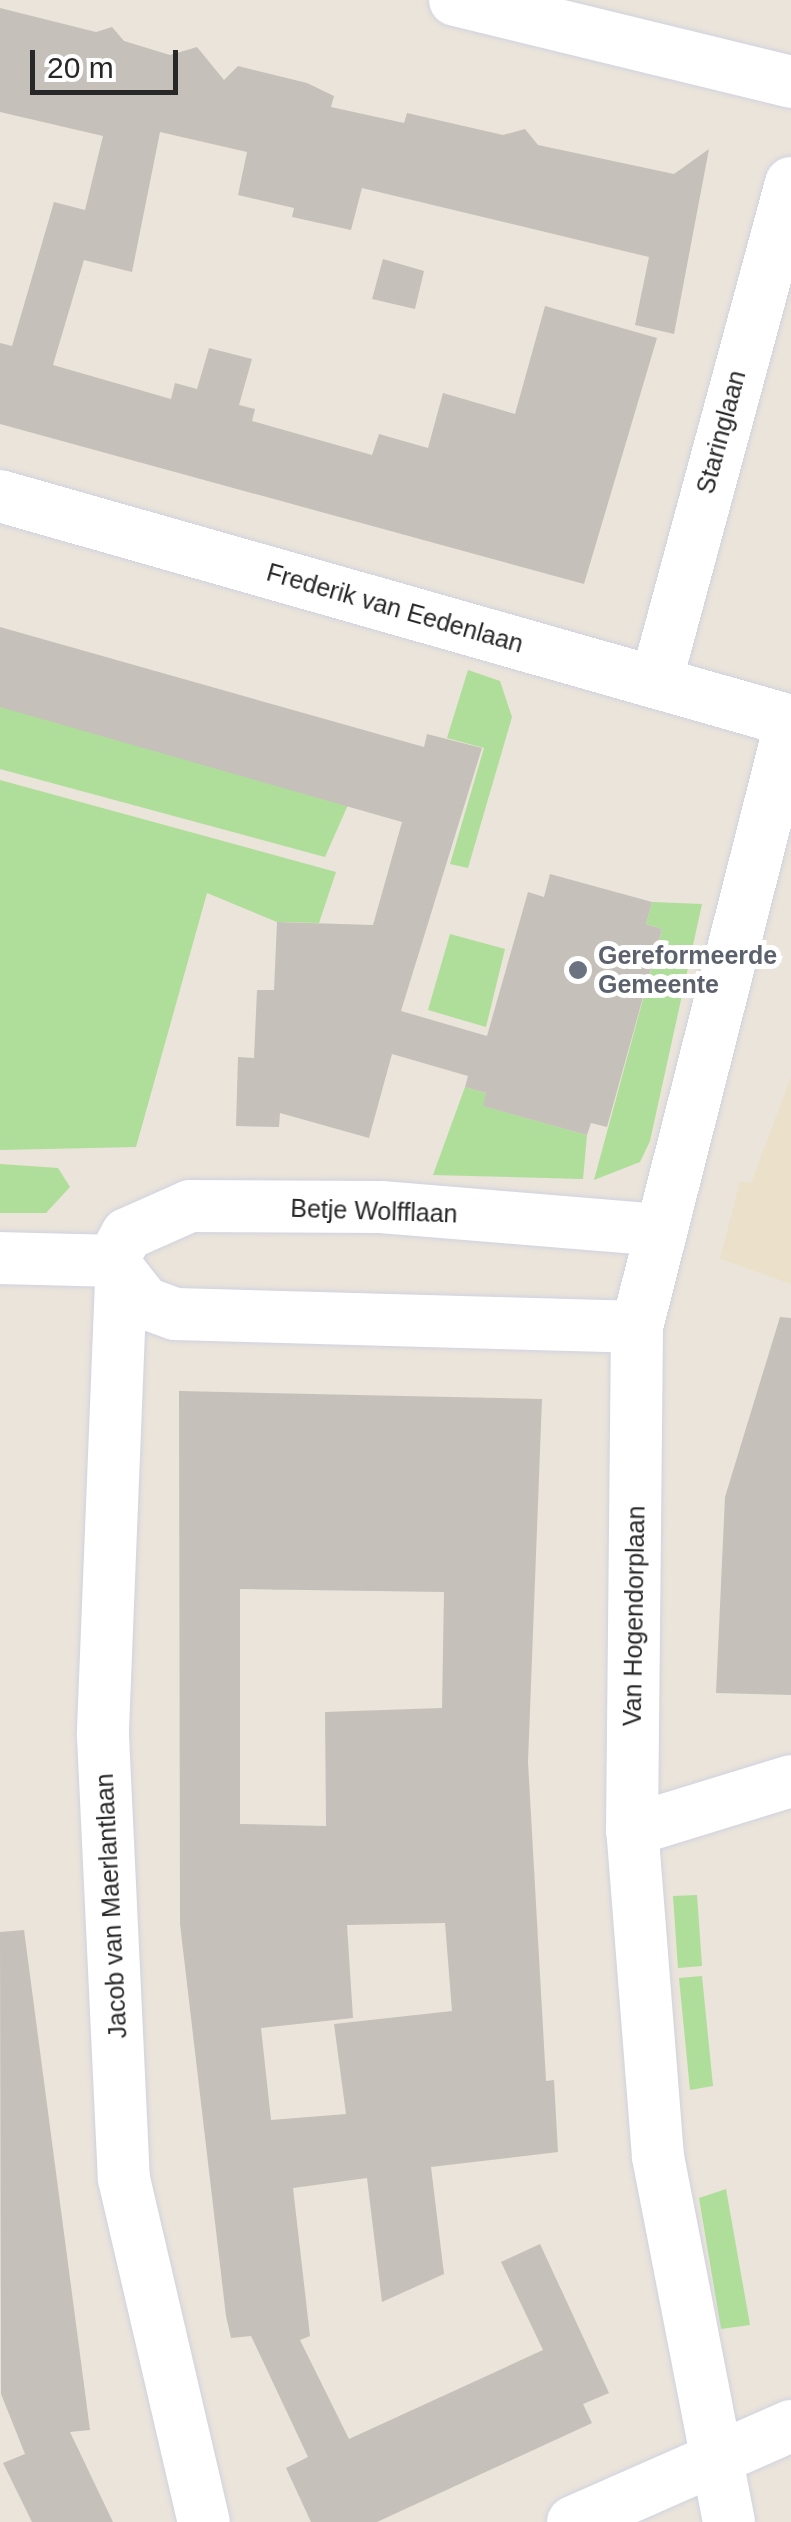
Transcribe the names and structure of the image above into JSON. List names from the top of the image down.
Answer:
{
  "streets": {
    "street": [
      "Staringlaan",
      "Frederik van Eedenlaan",
      "Betje Wolfflaan",
      "Van Hogendorplaan",
      "Jacob van Maerlantlaan"
    ]
  },
  "crossings": [
    ["Staringlaan", "Frederik van Eedenlaan"],
    ["Frederik van Eedenlaan", "Van Hogendorplaan"],
    ["Betje Wolfflaan", "Van Hogendorplaan"],
    ["Betje Wolfflaan", "Jacob van Maerlantlaan"]
  ],
  "places": ["Gereformeerde Gemeente"],
  "scale_bar": "20 m"
}
